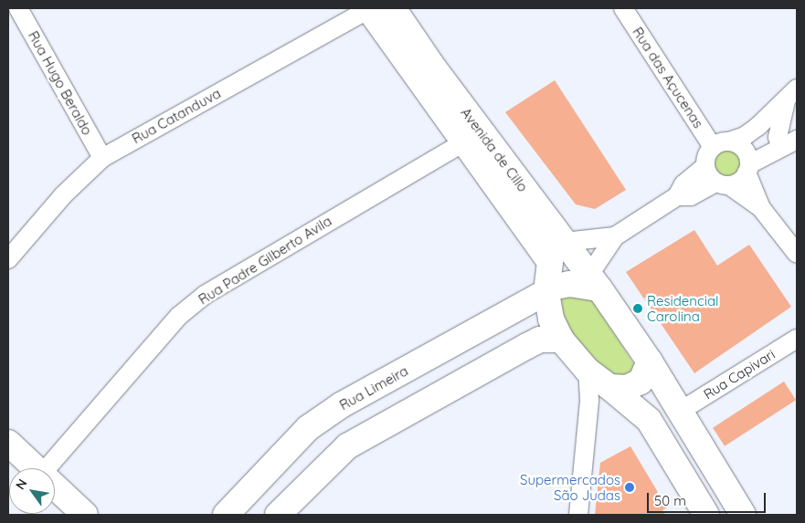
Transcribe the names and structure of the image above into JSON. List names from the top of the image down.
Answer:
{
  "streets": {
    "main road": ["Avenida de Cillo", "Rua Limeira"],
    "street": [
      "Rua das Açucenas",
      "Rua Hugo Beraldo",
      "Rua Catanduva",
      "Rua Padre Gilberto Avila",
      "Rua Capivari"
    ]
  },
  "crossings": [
    ["Rua Hugo Beraldo", "Rua Catanduva"],
    ["Rua Catanduva", "Avenida de Cillo"],
    ["Avenida de Cillo", "Rua Padre Gilberto Avila"],
    ["Avenida de Cillo", "Rua Capivari"],
    ["Avenida de Cillo", "Rua Limeira"]
  ],
  "places": ["Residencial Carolina", "Supermercados São Judas"],
  "scale_bar": "50 m",
  "north": "top left"
}
